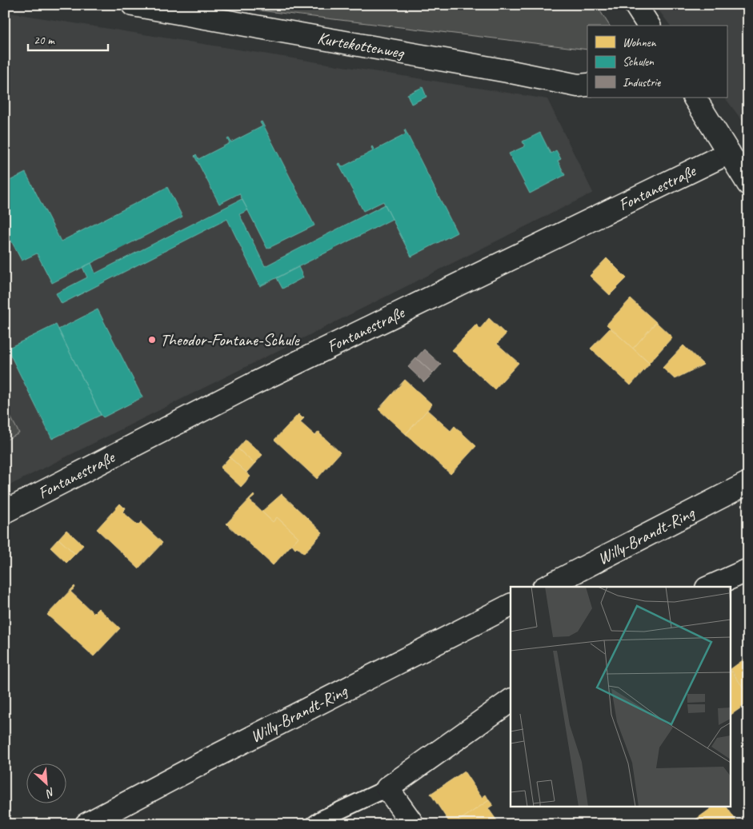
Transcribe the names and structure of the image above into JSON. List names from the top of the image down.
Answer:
{
  "streets": {
    "street": ["Kurtekottenweg", "Fontanestraße", "Willy-Brandt-Ring"]
  },
  "places": ["Theodor-Fontane-Schule"],
  "legend": ["Wohnen", "Schulen", "Industrie"],
  "scale_bar": "20 m",
  "north": "bottom right"
}
